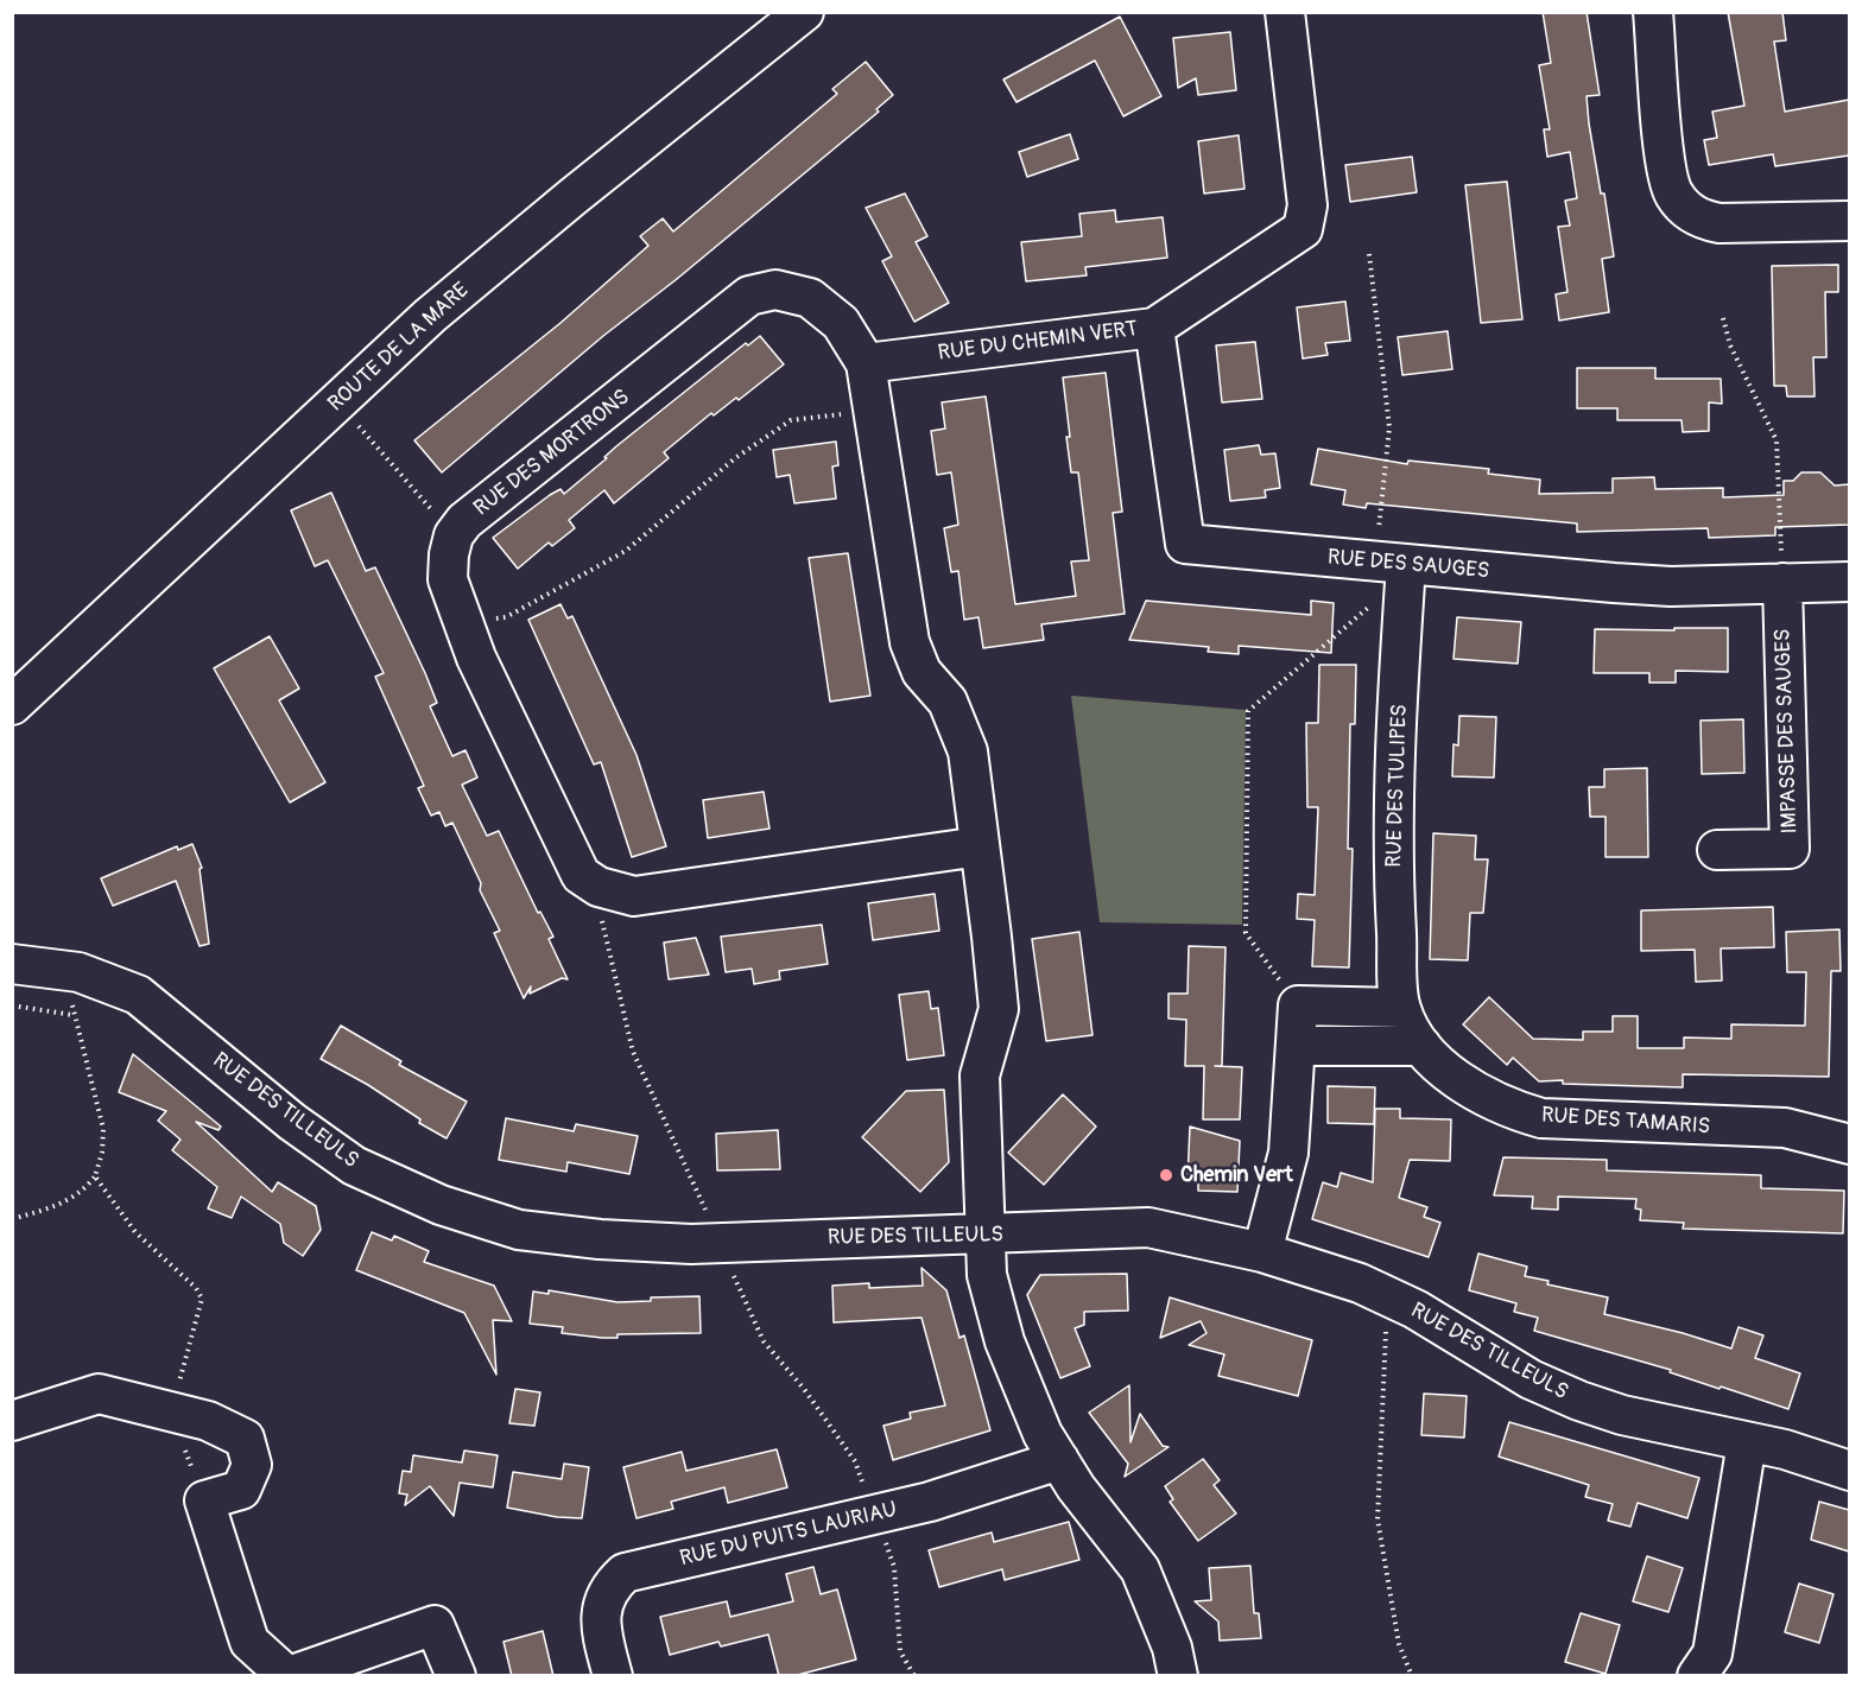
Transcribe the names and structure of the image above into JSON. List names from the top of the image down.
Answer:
{
  "streets": {
    "street": [
      "RUE DU CHEMIN VERT",
      "ROUTE DE LA MARE",
      "RUE DES MORTRONS",
      "RUE DES SAUGES",
      "IMPASSE DES SAUGES",
      "RUE DES TULIPES",
      "RUE DES TILLEULS",
      "RUE DES TAMARIS",
      "RUE DU PUITS LAURIAU"
    ]
  },
  "crossings": [
    ["RUE DU CHEMIN VERT", "RUE DES MORTRONS"],
    ["RUE DU CHEMIN VERT", "RUE DES SAUGES"],
    ["RUE DES MORTRONS", "RUE DES TILLEULS"],
    ["RUE DES MORTRONS", "RUE DU PUITS LAURIAU"],
    ["RUE DES SAUGES", "IMPASSE DES SAUGES"],
    ["RUE DES SAUGES", "RUE DES TULIPES"],
    ["RUE DES TULIPES", "RUE DES TAMARIS"]
  ],
  "places": ["Chemin Vert"]
}
